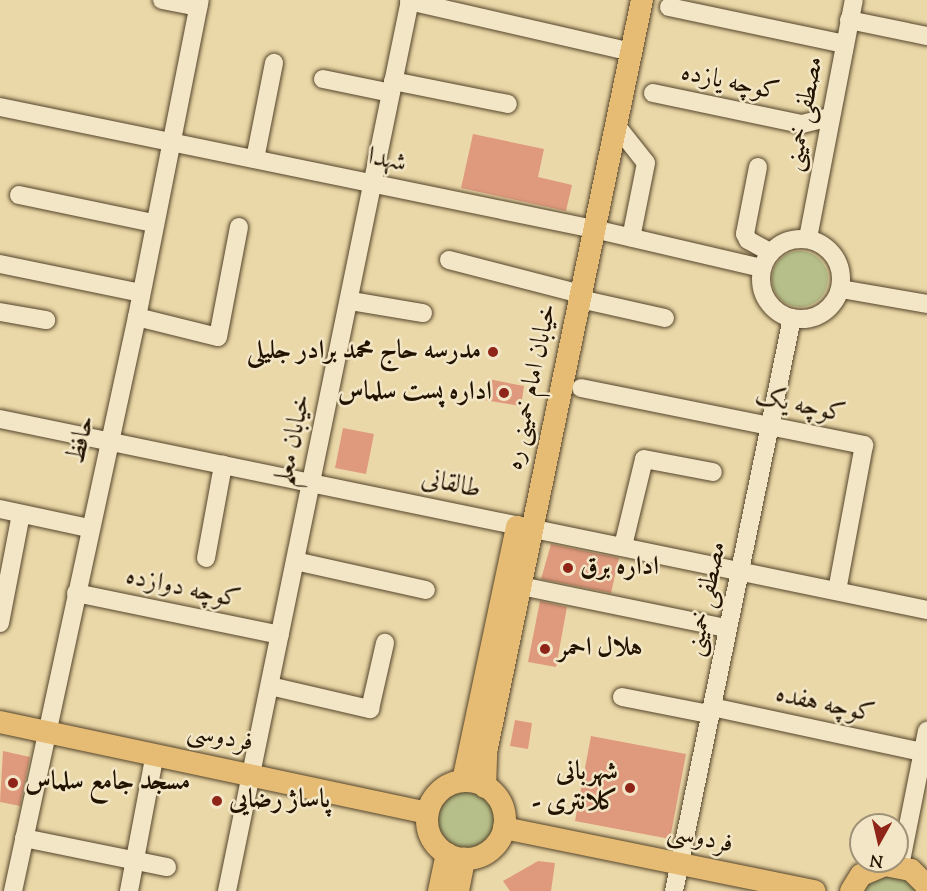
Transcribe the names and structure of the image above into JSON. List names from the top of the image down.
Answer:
{
  "streets": {
    "main road": ["خیابان امام خمینی ره", "فردوسی"],
    "street": [
      "کوچه یازده",
      "مصطفی خمینی",
      "شهدا",
      "کوچه یک",
      "حافظ",
      "خیابان معلم",
      "طالقانی",
      "کوچه دوازده",
      "کوچه هفده"
    ]
  },
  "crossings": [
    ["کوچه یازده", "مصطفی خمینی"],
    ["مصطفی خمینی", "شهدا"],
    ["مصطفی خمینی", "کوچه یک"],
    ["مصطفی خمینی", "طالقانی"],
    ["مصطفی خمینی", "کوچه هفده"],
    ["مصطفی خمینی", "فردوسی"],
    ["شهدا", "خیابان امام خمینی ره"],
    ["شهدا", "حافظ"],
    ["شهدا", "خیابان معلم"],
    ["خیابان امام خمینی ره", "طالقانی"],
    ["خیابان امام خمینی ره", "فردوسی"],
    ["کوچه یک", "طالقانی"],
    ["حافظ", "طالقانی"],
    ["حافظ", "کوچه دوازده"],
    ["حافظ", "فردوسی"],
    ["خیابان معلم", "طالقانی"],
    ["خیابان معلم", "کوچه دوازده"],
    ["خیابان معلم", "فردوسی"]
  ],
  "places": [
    "مدرسه حاج محمد برادر جلیلی",
    "اداره پست سلماس",
    "اداره برق",
    "هلال احمر",
    "مسجد جامع سلماس",
    "شهربانی - کلانتری",
    "پاساژ رضایی"
  ],
  "north": "bottom"
}
